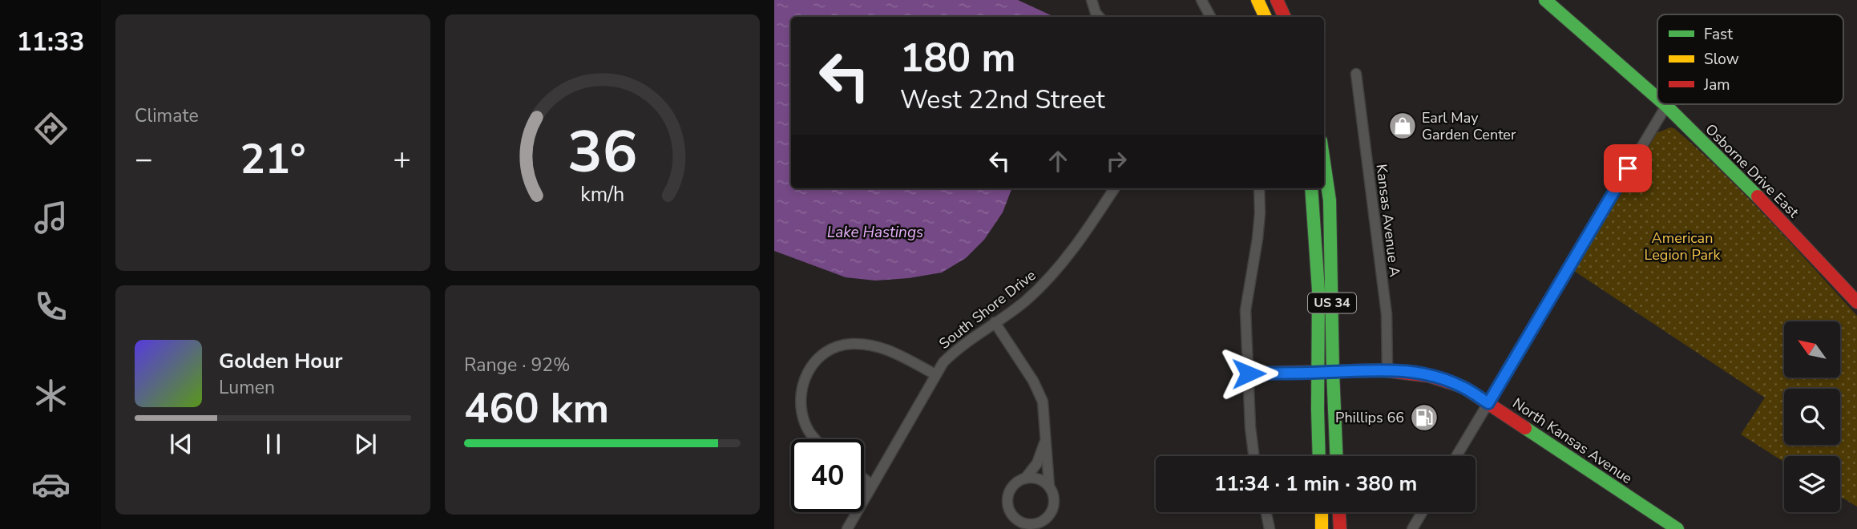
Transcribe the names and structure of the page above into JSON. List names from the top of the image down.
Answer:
{
  "streets": {
    "main road": ["Osborne Drive East", "US 34", "North Kansas Avenue"],
    "street": ["Kansas Avenue A", "South Shore Drive"]
  },
  "crossings": [
    ["Kansas Avenue A", "North Kansas Avenue"],
    ["US 34", "North Kansas Avenue"]
  ],
  "water": ["Lake Hastings"],
  "parks": ["American Legion Park"],
  "places": {
    "shop": ["Earl May Garden Center"],
    "fuel station": ["Phillips 66"]
  },
  "legend": ["Fast", "Slow", "Jam"],
  "north": "top left",
  "page": {
    "tabs": "11:33",
    "tile": [
      "Climate",
      ["Range · 92%", "460 km"]
    ],
    "turn": ["180 m", "West 22nd Street"],
    "heat": ["−", "21°", "+"],
    "song": ["Golden Hour", "Lumen"],
    "limit": "40",
    "trip": "11:34 · 1 min · 380 m",
    "gauge": ["36", "km/h"]
  }
}
